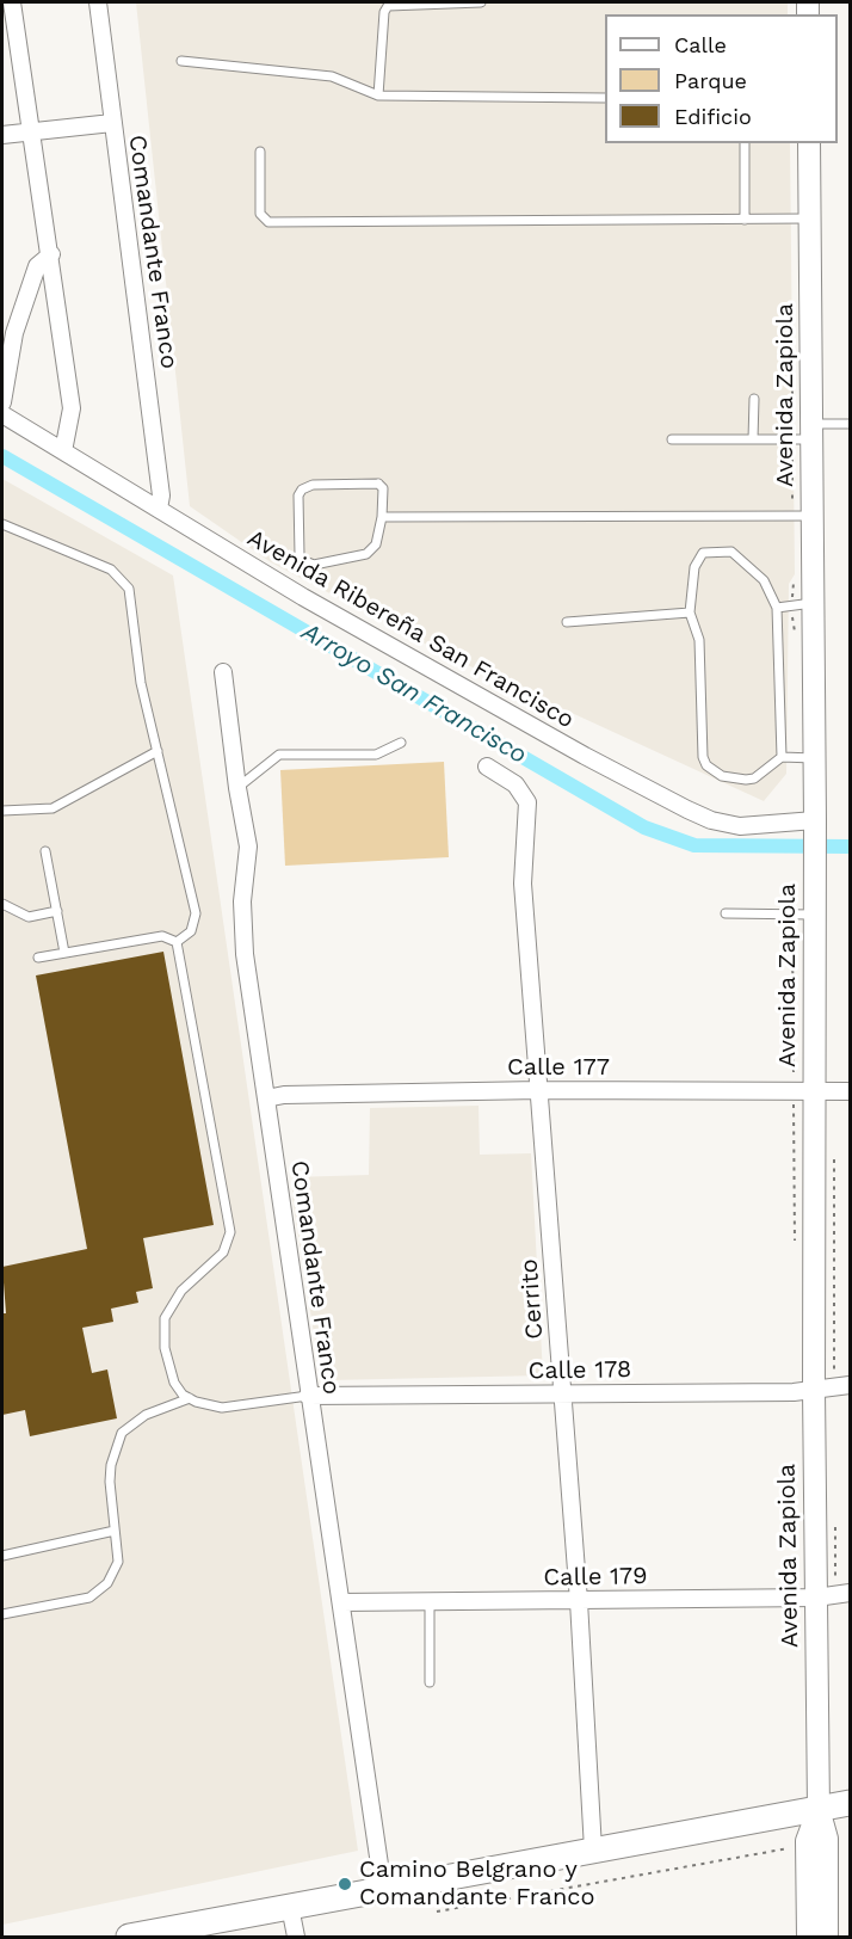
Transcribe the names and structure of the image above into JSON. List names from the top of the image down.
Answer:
{
  "streets": {
    "main road": ["Avenida Zapiola"],
    "street": [
      "Comandante Franco",
      "Avenida Ribereña San Francisco",
      "Calle 177",
      "Cerrito",
      "Calle 178",
      "Calle 179"
    ]
  },
  "crossings": [
    ["Comandante Franco", "Avenida Ribereña San Francisco"],
    ["Comandante Franco", "Calle 177"],
    ["Comandante Franco", "Calle 178"],
    ["Comandante Franco", "Calle 179"],
    ["Avenida Zapiola", "Avenida Ribereña San Francisco"],
    ["Avenida Zapiola", "Calle 177"],
    ["Avenida Zapiola", "Calle 178"],
    ["Avenida Zapiola", "Calle 179"],
    ["Calle 177", "Cerrito"],
    ["Cerrito", "Calle 178"],
    ["Cerrito", "Calle 179"]
  ],
  "water": ["Arroyo San Francisco"],
  "places": ["Camino Belgrano y Comandante Franco"],
  "legend": ["Calle", "Parque", "Edificio"]
}
